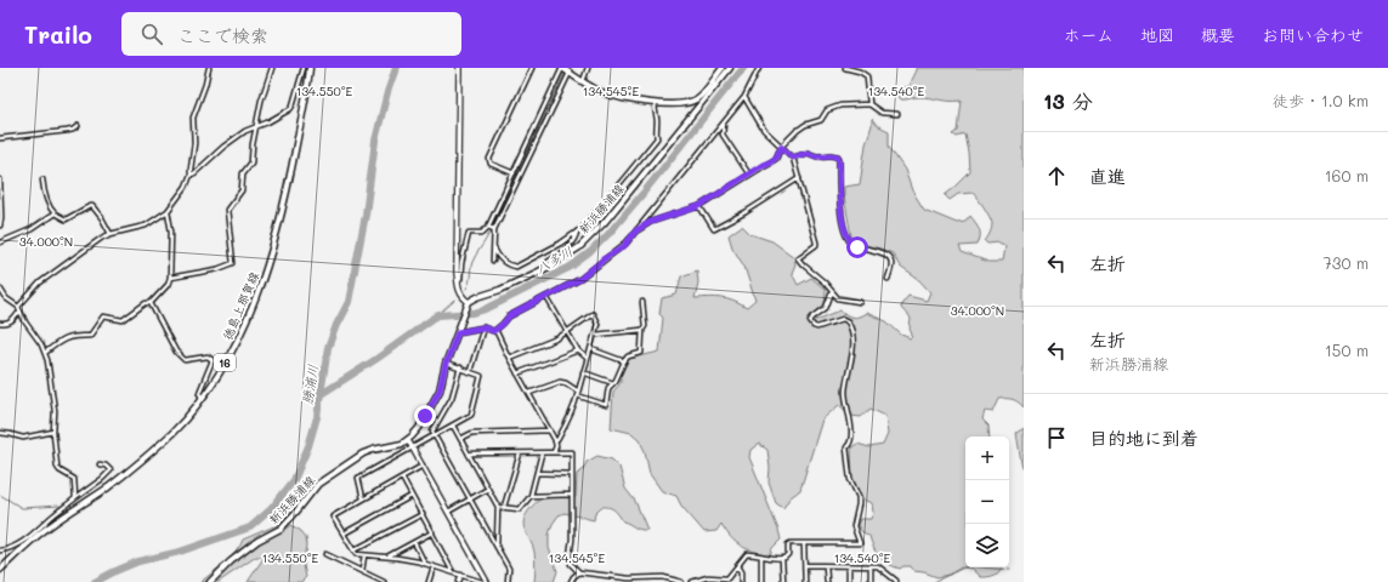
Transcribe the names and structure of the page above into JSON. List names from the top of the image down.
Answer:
{
  "streets": {
    "main road": ["新浜勝浦線", "徳島上那賀線", "16"]
  },
  "water": ["八多川", "勝浦川"],
  "page": {
    "header": "Trailo",
    "search": "ここで検索",
    "nav": [
      "ホーム",
      "地図",
      "概要",
      "お問い合わせ"
    ],
    "heading": ["13 分", "徒歩 · 1.0 km"],
    "list": [
      ["直進", "160 m"],
      ["左折", "730 m"],
      ["左折", "新浜勝浦線", "150 m"],
      "目的地に到着"
    ],
    "map_buttons": ["+", "−"]
  },
  "coordinates": [
    "134.550°E",
    "134.545°E",
    "134.540°E",
    "34.000°N"
  ]
}
